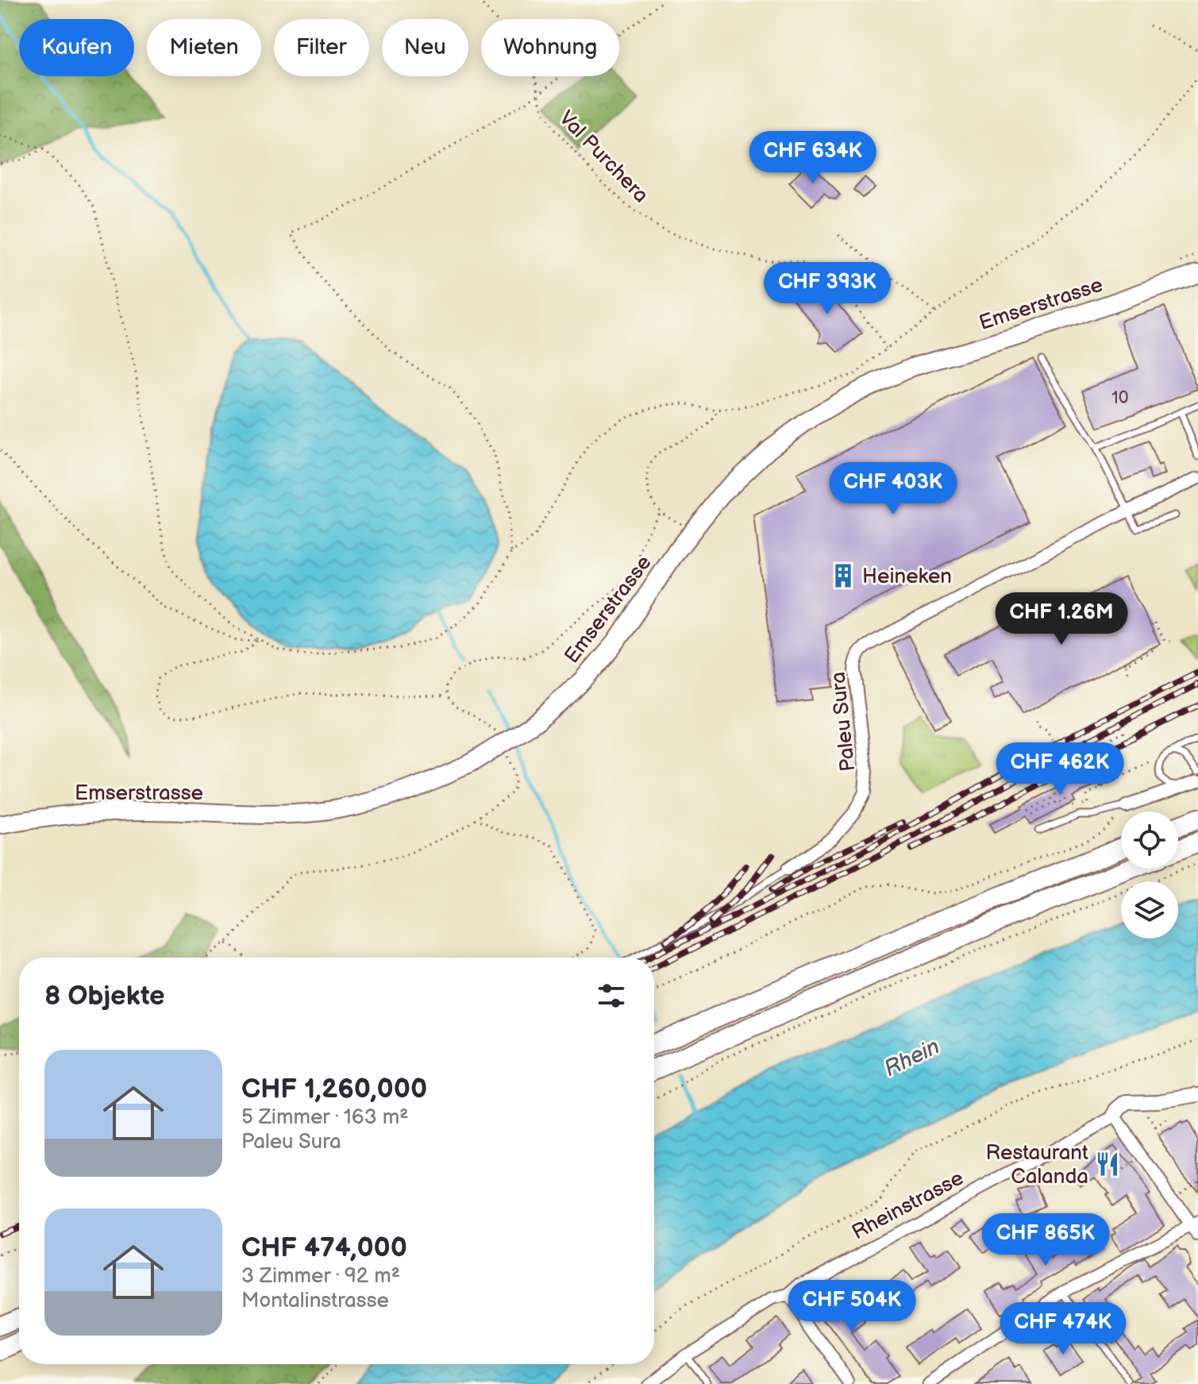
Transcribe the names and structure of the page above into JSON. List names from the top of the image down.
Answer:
{
  "streets": {
    "main road": ["Emserstrasse"],
    "street": ["Paleu Sura", "Rheinstrasse"],
    "path": ["Val Purchera"]
  },
  "water": ["Rhein"],
  "places": {
    "building": ["Heineken"],
    "restaurant": ["Restaurant Calanda"]
  },
  "house_numbers": ["10"],
  "page": {
    "chip": [
      "Kaufen",
      "Mieten",
      "Filter",
      "Neu",
      "Wohnung"
    ],
    "price": [
      "CHF 634K",
      "CHF 393K",
      "CHF 403K",
      "CHF 1.26M",
      "CHF 462K",
      "CHF 865K",
      "CHF 504K",
      "CHF 474K"
    ],
    "heading": "8 Objekte",
    "list": [
      {
        "name": "CHF 1,260,000",
        "note": "5 Zimmer · 163 m² · Paleu Sura"
      },
      {
        "name": "CHF 474,000",
        "note": "3 Zimmer · 92 m² · Montalinstrasse"
      }
    ]
  }
}
